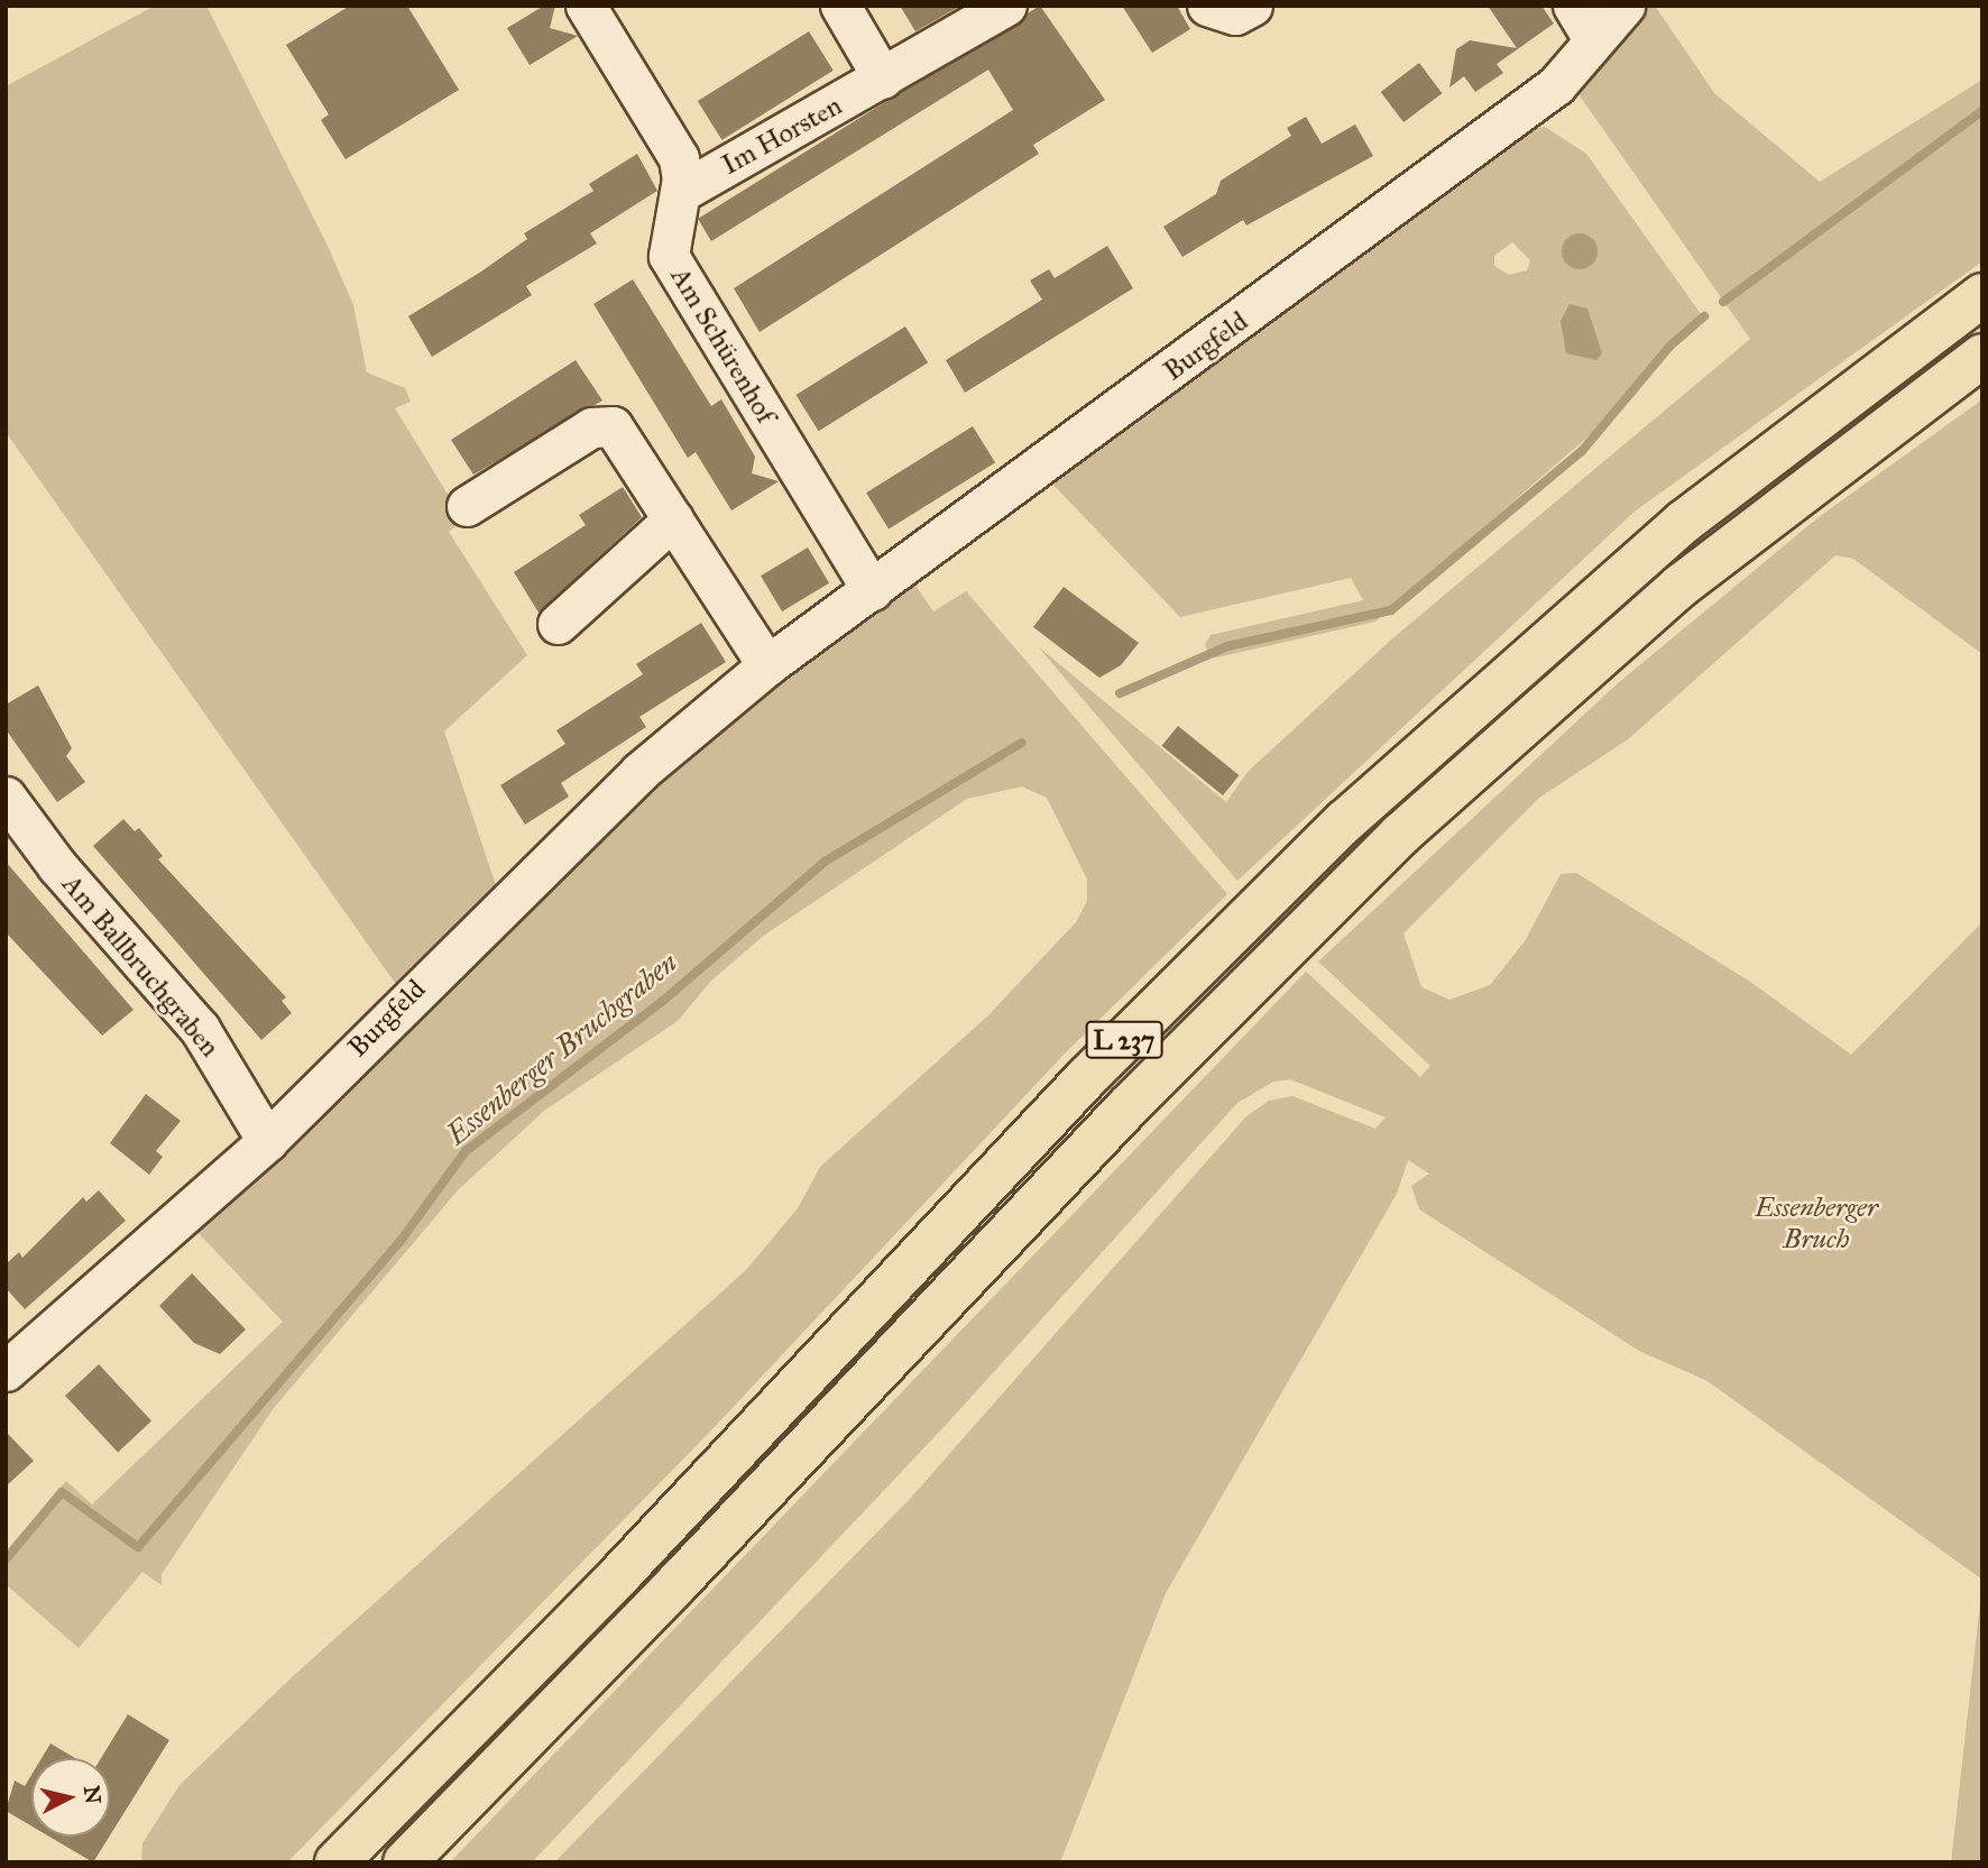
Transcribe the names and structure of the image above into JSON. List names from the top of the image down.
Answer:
{
  "streets": {
    "highway": ["L 237"],
    "street": [
      "Im Horsten",
      "Am Schürenhof",
      "Burgfeld",
      "Am Ballbruchgraben"
    ]
  },
  "crossings": [
    ["Im Horsten", "Am Schürenhof"],
    ["Am Schürenhof", "Burgfeld"],
    ["Burgfeld", "Am Ballbruchgraben"]
  ],
  "water": ["Essenberger Bruchgraben"],
  "parks": ["Essenberger Bruch"],
  "north": "right"
}
